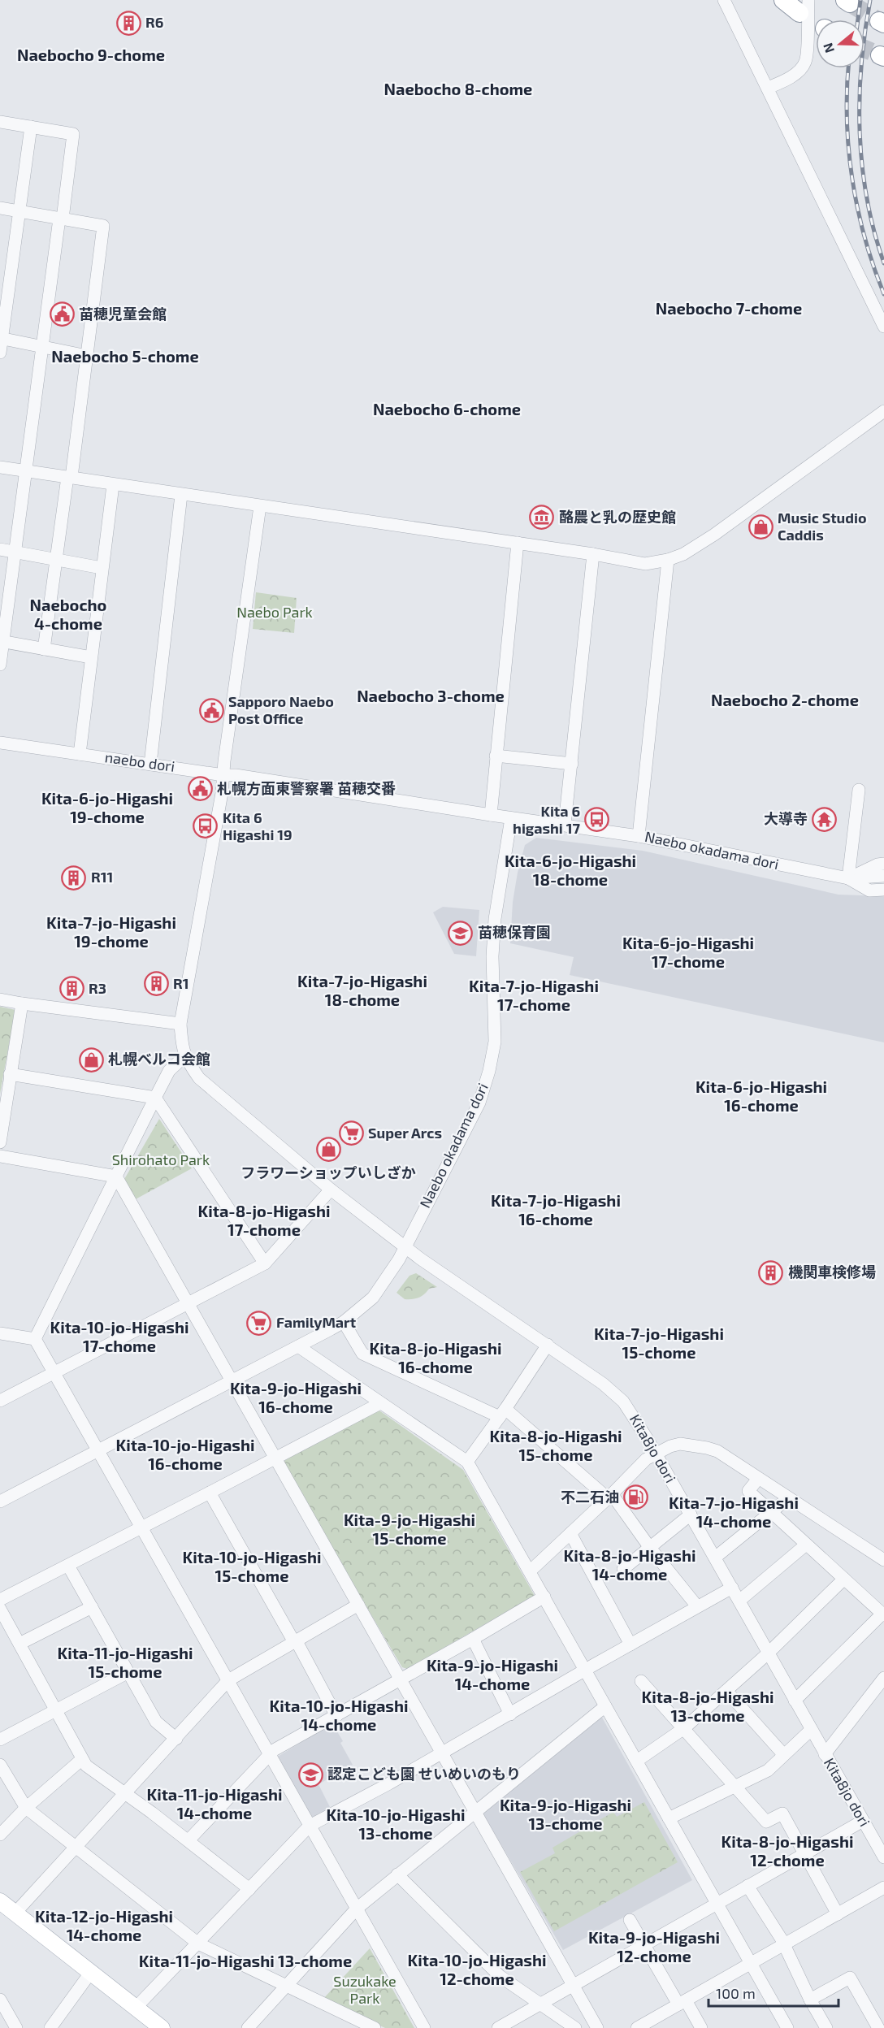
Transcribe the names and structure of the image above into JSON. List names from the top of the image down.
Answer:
{
  "streets": {
    "street": ["naebo dori", "Naebo okadama dori", "Kita8jo dori"]
  },
  "crossings": [
    ["naebo dori", "Naebo okadama dori"],
    ["Naebo okadama dori", "Kita8jo dori"]
  ],
  "districts": [
    "Naebocho 9-chome",
    "Naebocho 8-chome",
    "Naebocho 7-chome",
    "Naebocho 5-chome",
    "Naebocho 6-chome",
    "Naebocho 4-chome",
    "Naebocho 3-chome",
    "Naebocho 2-chome",
    "Kita-6-jo-Higashi 19-chome",
    "Kita-6-jo-Higashi 18-chome",
    "Kita-7-jo-Higashi 19-chome",
    "Kita-6-jo-Higashi 17-chome",
    "Kita-7-jo-Higashi 18-chome",
    "Kita-7-jo-Higashi 17-chome",
    "Kita-6-jo-Higashi 16-chome",
    "Kita-7-jo-Higashi 16-chome",
    "Kita-8-jo-Higashi 17-chome",
    "Kita-10-jo-Higashi 17-chome",
    "Kita-7-jo-Higashi 15-chome",
    "Kita-8-jo-Higashi 16-chome",
    "Kita-9-jo-Higashi 16-chome",
    "Kita-8-jo-Higashi 15-chome",
    "Kita-10-jo-Higashi 16-chome",
    "Kita-7-jo-Higashi 14-chome",
    "Kita-9-jo-Higashi 15-chome",
    "Kita-8-jo-Higashi 14-chome",
    "Kita-10-jo-Higashi 15-chome",
    "Kita-11-jo-Higashi 15-chome",
    "Kita-9-jo-Higashi 14-chome",
    "Kita-8-jo-Higashi 13-chome",
    "Kita-10-jo-Higashi 14-chome",
    "Kita-11-jo-Higashi 14-chome",
    "Kita-9-jo-Higashi 13-chome",
    "Kita-10-jo-Higashi 13-chome",
    "Kita-8-jo-Higashi 12-chome",
    "Kita-12-jo-Higashi 14-chome",
    "Kita-9-jo-Higashi 12-chome",
    "Kita-10-jo-Higashi 12-chome",
    "Kita-11-jo-Higashi 13-chome"
  ],
  "parks": ["Naebo Park", "Shirohato Park", "Suzukake Park"],
  "places": {
    "building": [
      "R6",
      "R11",
      "R1",
      "R3",
      "機関車検修場"
    ],
    "public building": ["苗穂児童会館", "Sapporo Naebo Post Office", "札幌方面東警察署 苗穂交番"],
    "museum": ["酪農と乳の歴史館"],
    "shop": ["Music Studio Caddis", "札幌ベルコ会館", "フラワーショップいしざか"],
    "temple": ["大導寺"],
    "bus stop": ["Kita 6 higashi 17", "Kita 6 Higashi 19"],
    "school or university": ["苗穂保育園", "認定こども園 せいめいのもり"],
    "supermarket": ["Super Arcs", "FamilyMart"],
    "fuel station": ["不二石油"]
  },
  "scale_bar": "100 m",
  "north": "left"
}
